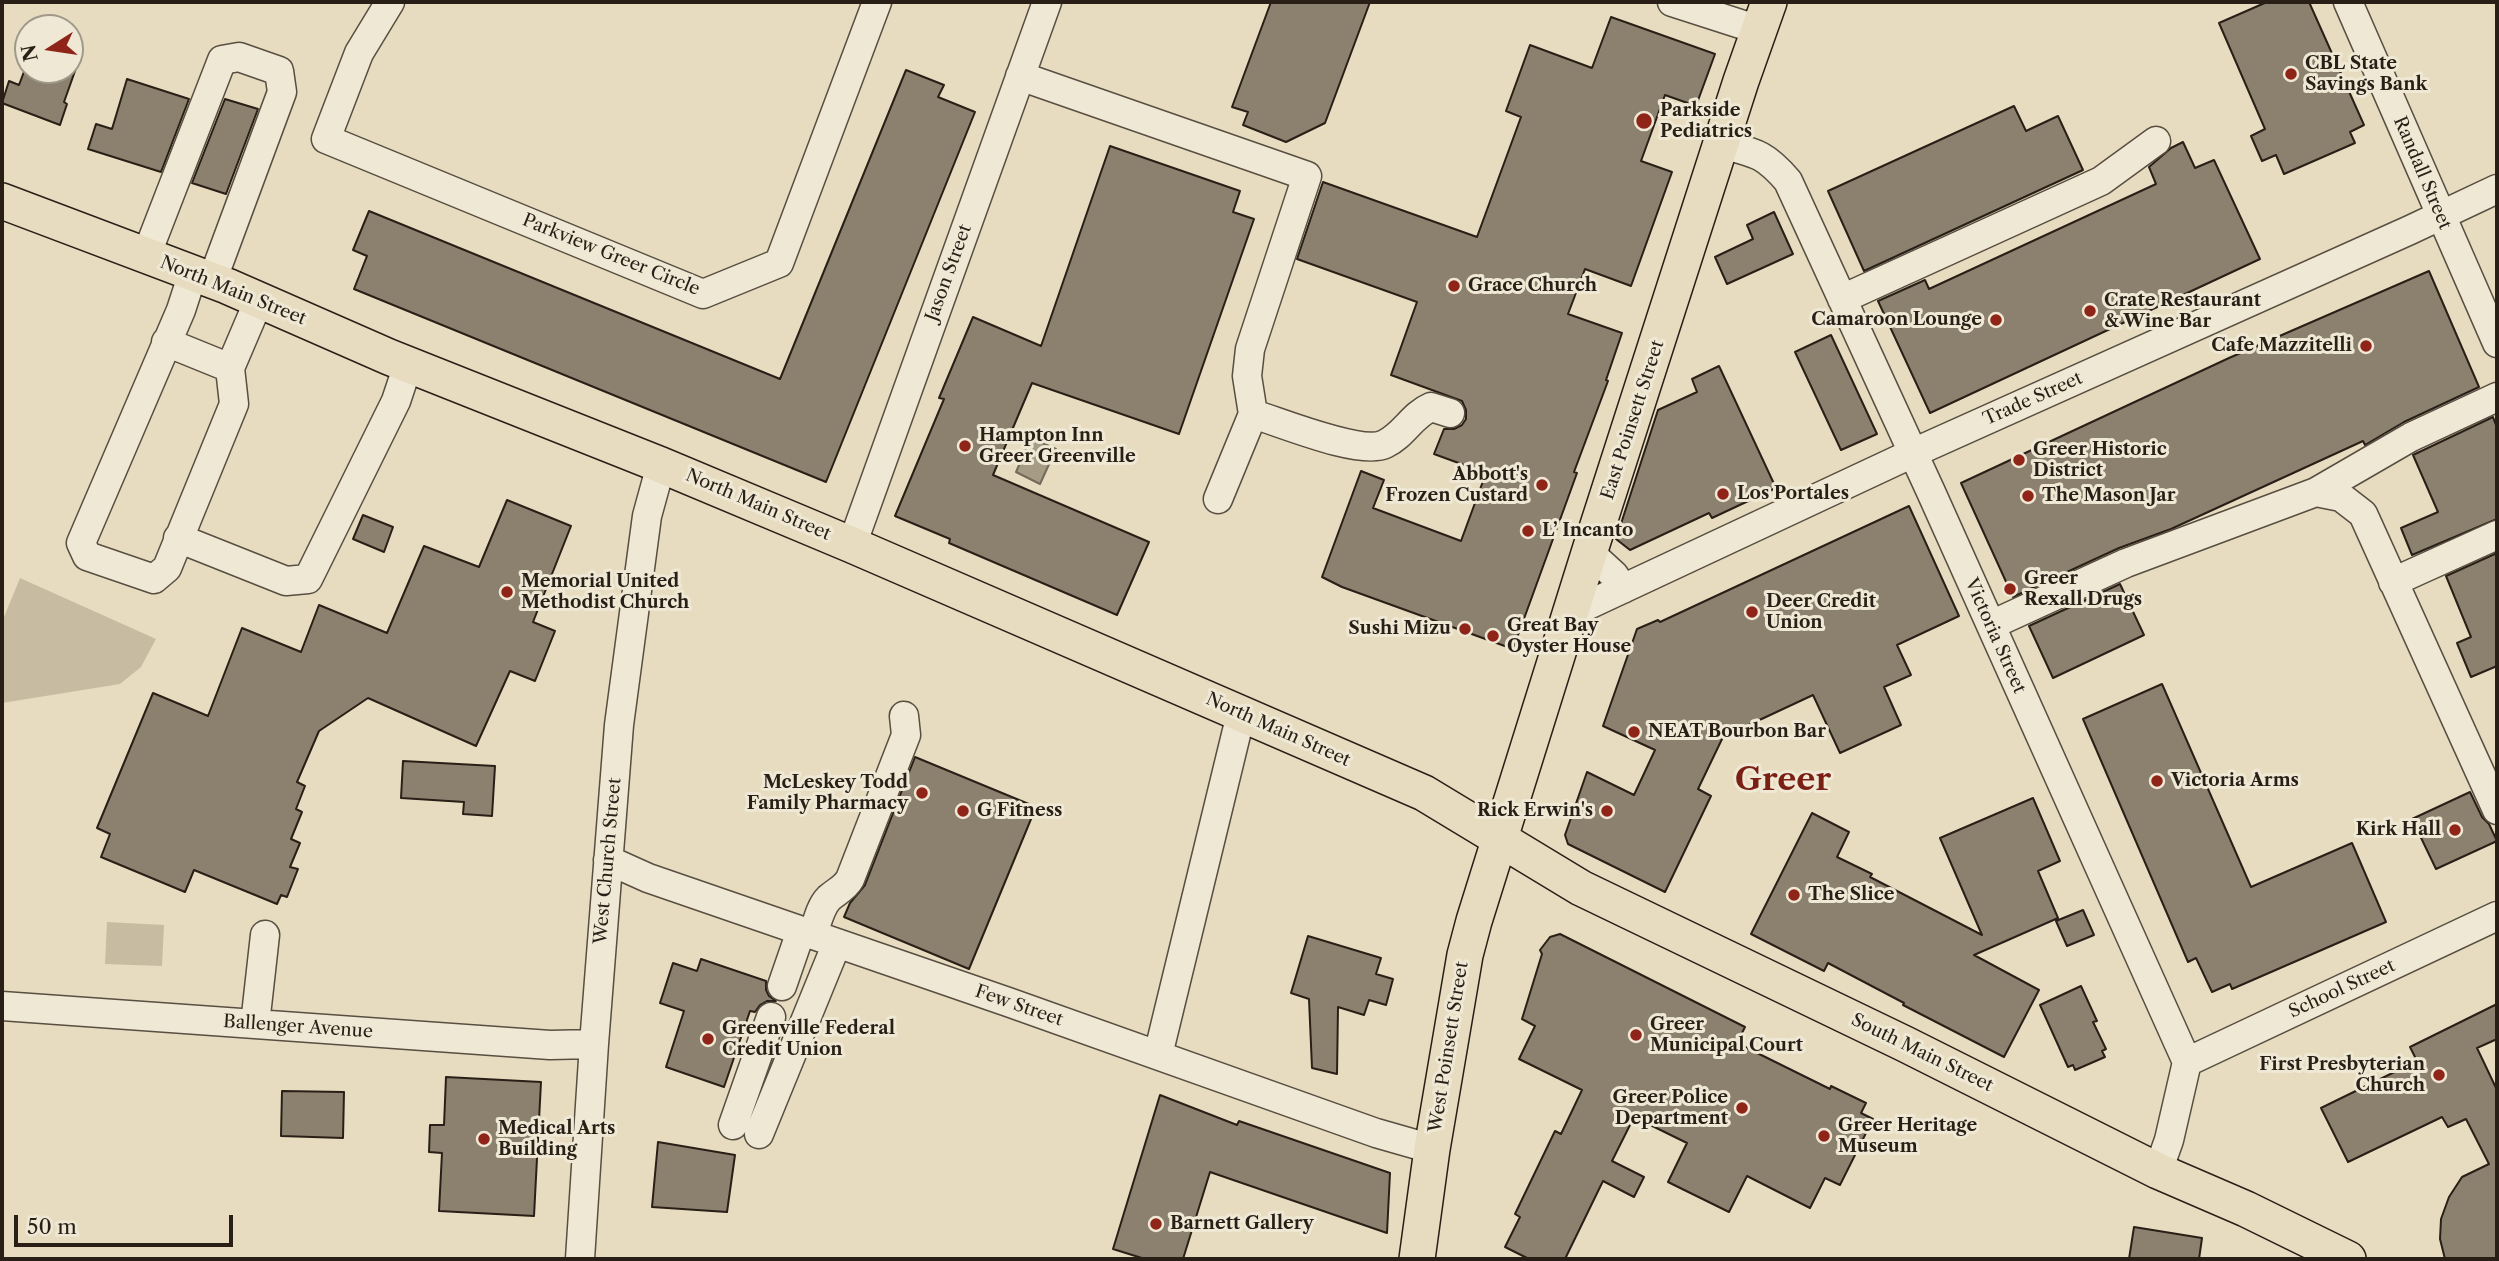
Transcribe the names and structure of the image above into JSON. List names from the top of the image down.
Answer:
{
  "streets": {
    "main road": [
      "North Main Street",
      "East Poinsett Street",
      "West Poinsett Street",
      "South Main Street"
    ],
    "street": [
      "Randall Street",
      "Parkview Greer Circle",
      "Jason Street",
      "Trade Street",
      "Victoria Street",
      "West Church Street",
      "School Street",
      "Few Street",
      "Ballenger Avenue"
    ]
  },
  "crossings": [
    ["Randall Street", "Trade Street"],
    ["Jason Street", "North Main Street"],
    ["North Main Street", "East Poinsett Street"],
    ["North Main Street", "West Church Street"],
    ["North Main Street", "West Poinsett Street"],
    ["North Main Street", "South Main Street"],
    ["Trade Street", "East Poinsett Street"],
    ["Trade Street", "Victoria Street"],
    ["East Poinsett Street", "Victoria Street"],
    ["East Poinsett Street", "West Poinsett Street"],
    ["East Poinsett Street", "South Main Street"],
    ["Victoria Street", "School Street"],
    ["West Church Street", "Few Street"],
    ["West Church Street", "Ballenger Avenue"],
    ["Few Street", "West Poinsett Street"],
    ["West Poinsett Street", "South Main Street"]
  ],
  "districts": ["Greer"],
  "places": [
    "CBL State Savings Bank",
    "Parkside Pediatrics",
    "Grace Church",
    "Crate Restaurant & Wine Bar",
    "Camaroon Lounge",
    "Cafe Mazzitelli",
    "Hampton Inn Greer Greenville",
    "Greer Historic District",
    "Abbott's Frozen Custard",
    "Los Portales",
    "The Mason Jar",
    "L’ Incanto",
    "Greer Rexall Drugs",
    "Memorial United Methodist Church",
    "Deer Credit Union",
    "Sushi Mizu",
    "Great Bay Oyster House",
    "NEAT Bourbon Bar",
    "Victoria Arms",
    "McLeskey Todd Family Pharmacy",
    "G Fitness",
    "Rick Erwin's",
    "Kirk Hall",
    "The Slice",
    "Greer Municipal Court",
    "Greenville Federal Credit Union",
    "First Presbyterian Church",
    "Greer Police Department",
    "Greer Heritage Museum",
    "Medical Arts Building",
    "Barnett Gallery"
  ],
  "scale_bar": "50 m",
  "north": "left"
}
